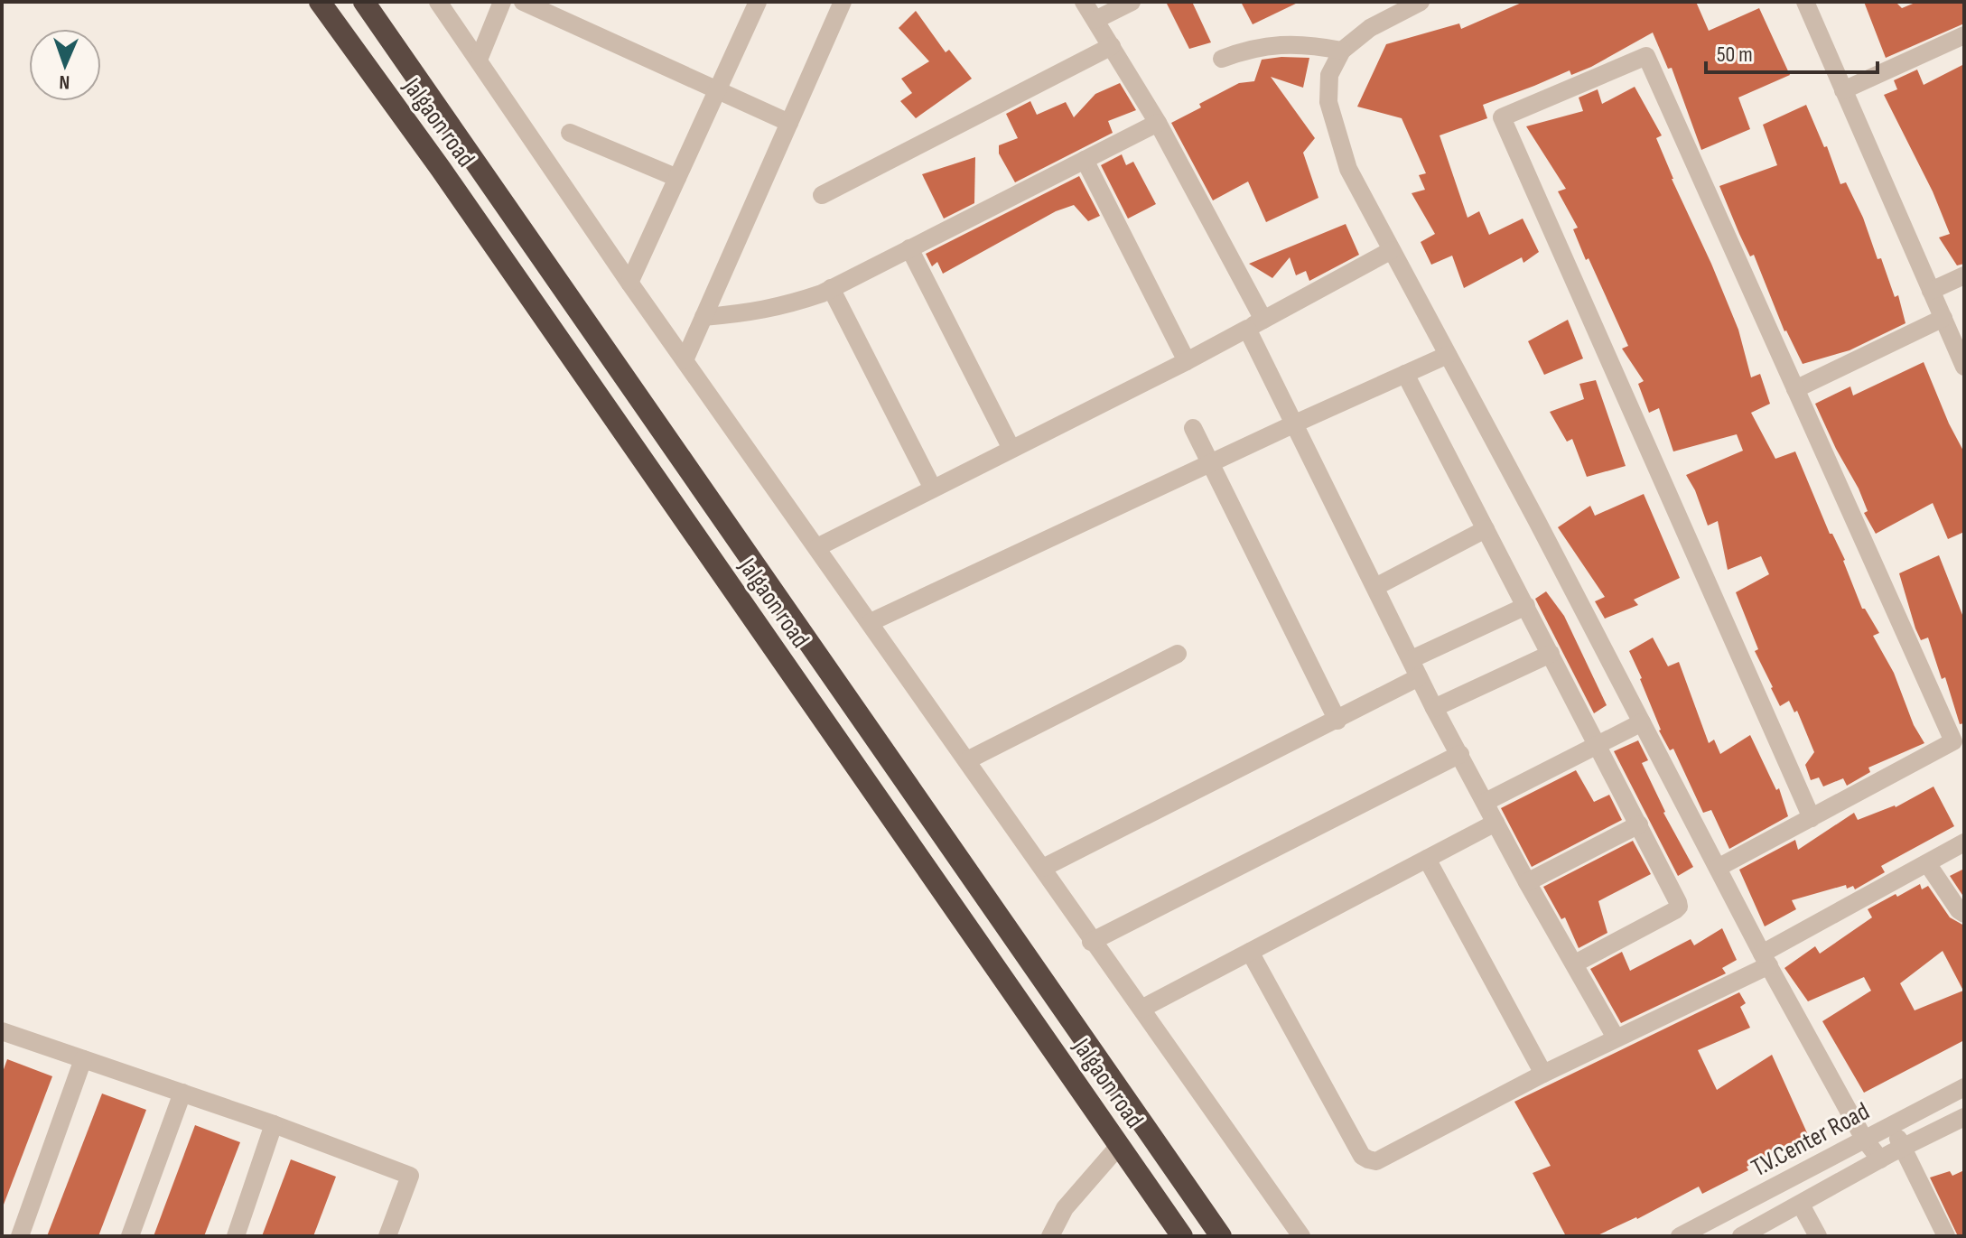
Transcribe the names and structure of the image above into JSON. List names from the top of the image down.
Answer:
{
  "streets": {
    "highway": ["Jalgaon road"],
    "street": ["T.V.Center Road"]
  },
  "scale_bar": "50 m",
  "north": "bottom"
}
